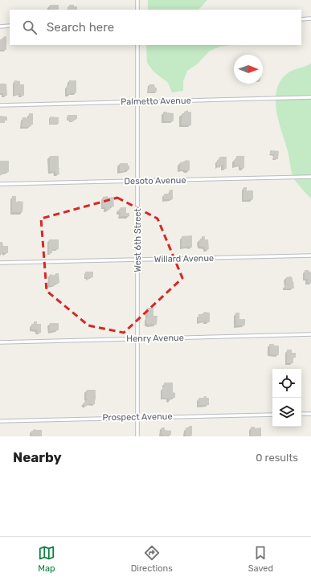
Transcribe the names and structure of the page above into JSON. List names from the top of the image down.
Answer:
{
  "streets": {
    "street": [
      "Palmetto Avenue",
      "Desoto Avenue",
      "West 6th Street",
      "Willard Avenue",
      "Henry Avenue",
      "Prospect Avenue"
    ]
  },
  "crossings": [
    ["Palmetto Avenue", "West 6th Street"],
    ["Desoto Avenue", "West 6th Street"],
    ["West 6th Street", "Willard Avenue"],
    ["West 6th Street", "Henry Avenue"],
    ["West 6th Street", "Prospect Avenue"]
  ],
  "north": "right",
  "page": {
    "search": "Search here",
    "heading": ["Nearby", "0 results"],
    "nav": ["Map", "Directions", "Saved"]
  }
}
